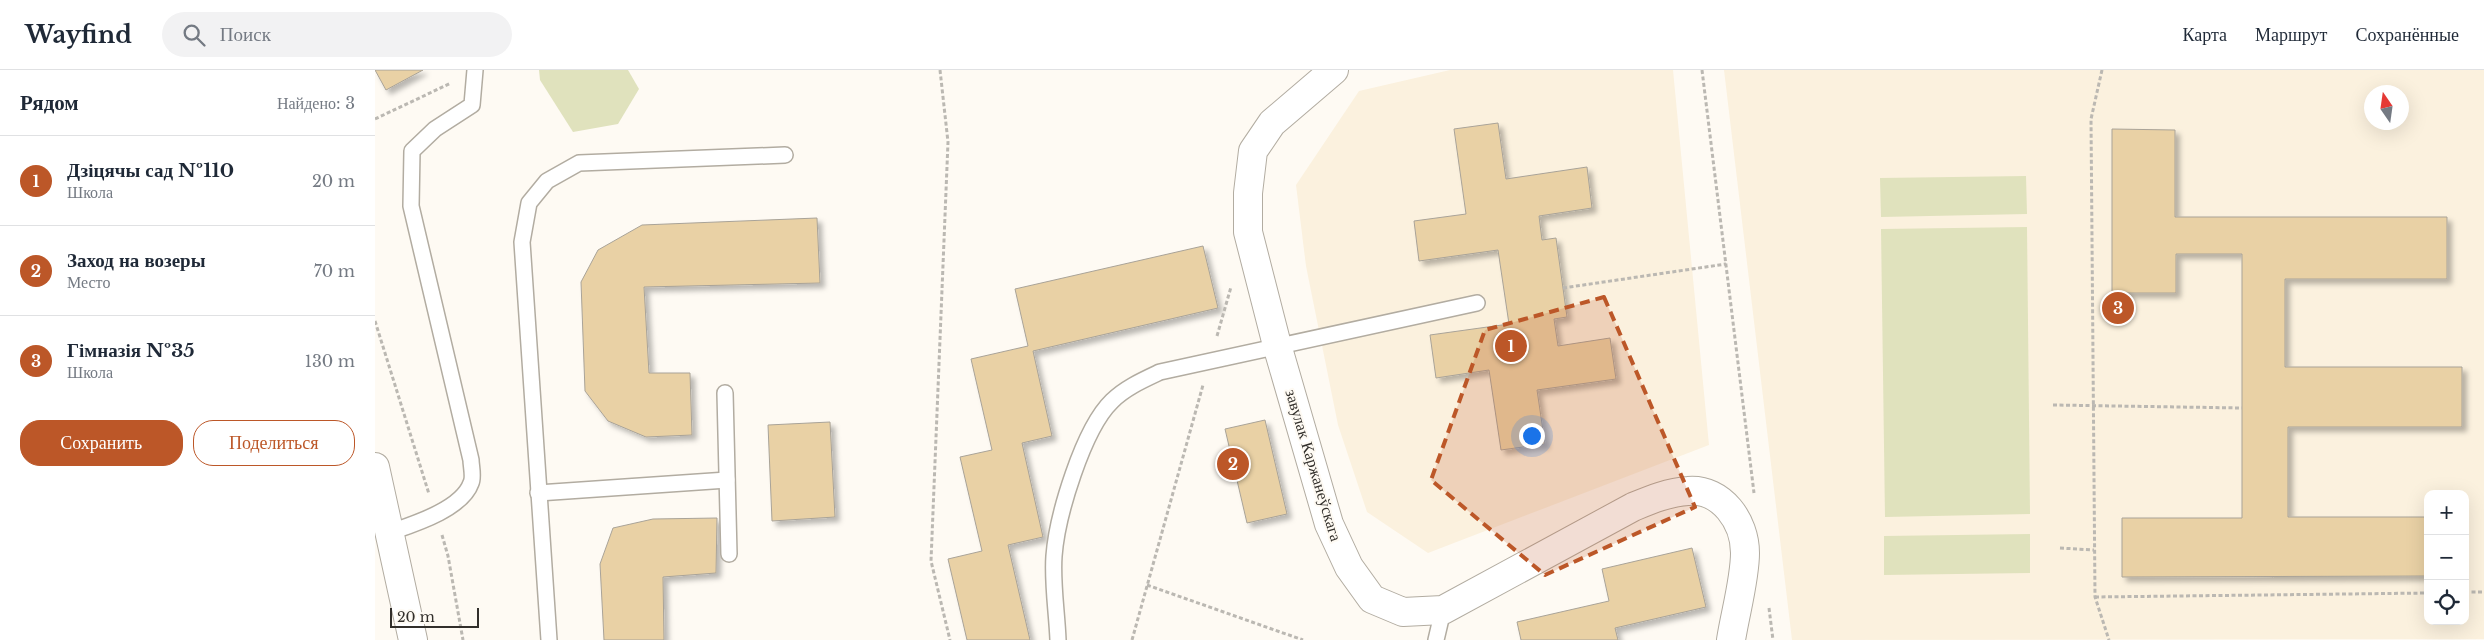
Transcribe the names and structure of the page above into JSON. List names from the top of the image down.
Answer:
{
  "streets": {
    "street": ["завулак Каржанеўскага"]
  },
  "scale_bar": "20 m",
  "north": "top",
  "page": {
    "header": "Wayfind",
    "search": "Поиск",
    "nav": ["Карта", "Маршрут", "Сохранённые"],
    "heading": ["Рядом", "Найдено: 3"],
    "list": [
      {
        "mark": "1",
        "name": "Дзіцячы сад №110",
        "note": "Школа",
        "value": "20 m"
      },
      {
        "mark": "2",
        "name": "Заход на возеры",
        "note": "Место",
        "value": "70 m"
      },
      {
        "mark": "3",
        "name": "Гімназія №35",
        "note": "Школа",
        "value": "130 m"
      }
    ],
    "pins": ["3", "1", "2"],
    "buttons": ["Сохранить", "Поделиться"],
    "map_buttons": ["+", "−"],
    "scale": "20 m"
  }
}
